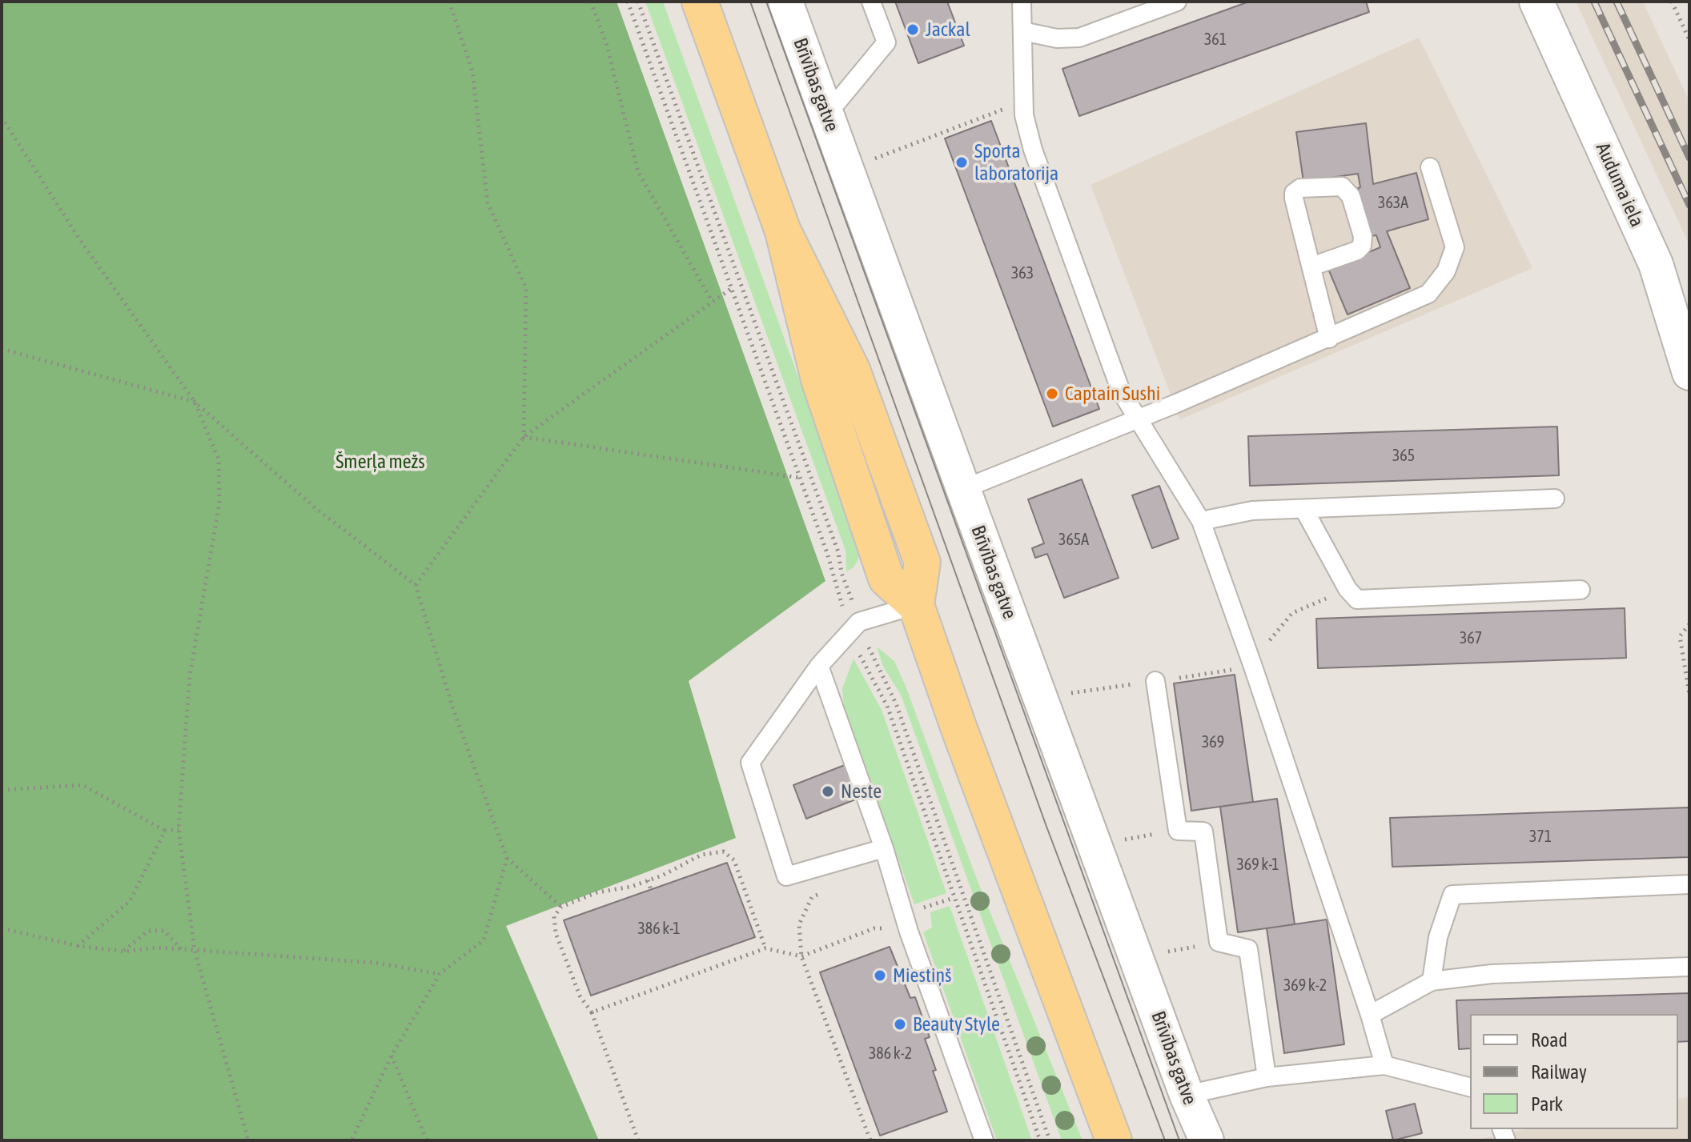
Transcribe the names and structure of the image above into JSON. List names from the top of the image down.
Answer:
{
  "streets": {
    "street": ["Brīvības gatve", "Auduma iela"]
  },
  "parks": ["Šmerļa mežs"],
  "places": [
    "Jackal",
    "Sporta laboratorija",
    "Captain Sushi",
    "Neste",
    "Miestiņš",
    "Beauty Style"
  ],
  "house_numbers": [
    "361",
    "363A",
    "363",
    "365",
    "365A",
    "367",
    "369",
    "371",
    "369 k-1",
    "386 k-1",
    "369 k-2",
    "386 k-2"
  ],
  "legend": ["Road", "Railway", "Park"]
}
